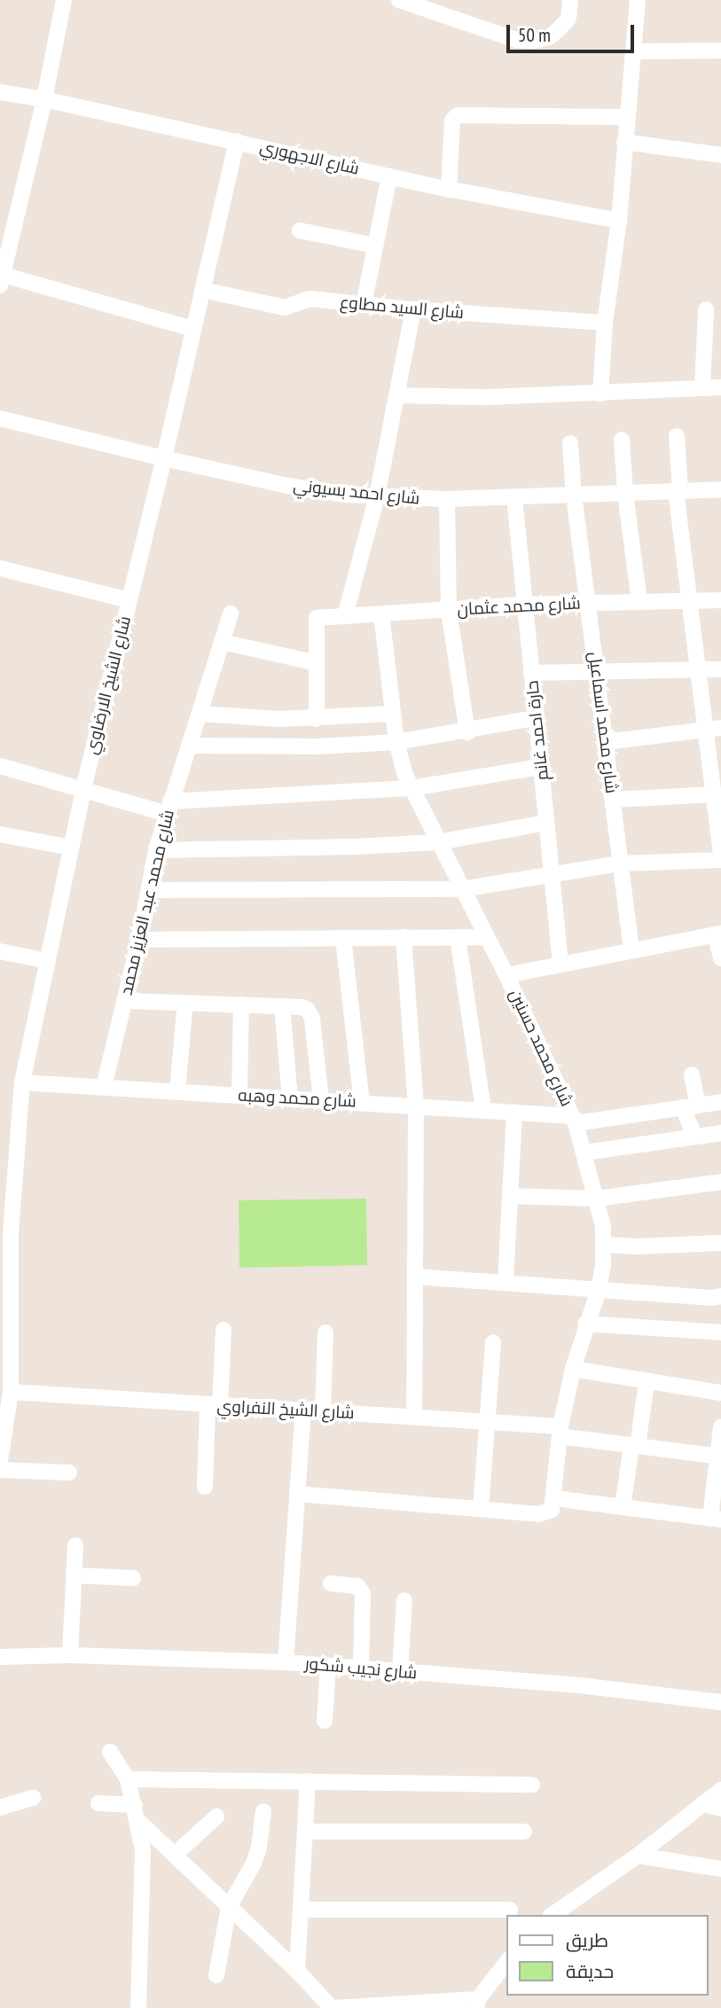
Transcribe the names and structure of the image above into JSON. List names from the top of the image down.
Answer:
{
  "streets": {
    "street": [
      "شارع الاجهوري",
      "شارع السيد مطاوع",
      "شارع احمد بسيوني",
      "شارع محمد عثمان",
      "شارع الشيخ الارضاوي",
      "شارع محمد اسماعيل",
      "حارة احمد غانم",
      "شارع محمد عبد العزيز محمد",
      "شارع محمد حسنين",
      "شارع محمد وهبه",
      "شارع الشيخ النفراوي",
      "شارع نجيب شكور"
    ]
  },
  "crossings": [
    ["شارع الاجهوري", "شارع الشيخ الارضاوي"],
    ["شارع السيد مطاوع", "شارع الشيخ الارضاوي"],
    ["شارع احمد بسيوني", "شارع الشيخ الارضاوي"],
    ["شارع احمد بسيوني", "شارع محمد اسماعيل"],
    ["شارع احمد بسيوني", "حارة احمد غانم"],
    ["شارع محمد عثمان", "شارع محمد اسماعيل"],
    ["شارع محمد عثمان", "حارة احمد غانم"],
    ["شارع محمد عثمان", "شارع محمد حسنين"],
    ["شارع الشيخ الارضاوي", "شارع محمد وهبه"],
    ["شارع الشيخ الارضاوي", "شارع الشيخ النفراوي"],
    ["شارع محمد عبد العزيز محمد", "شارع محمد وهبه"],
    ["شارع محمد حسنين", "شارع محمد وهبه"],
    ["شارع محمد حسنين", "شارع الشيخ النفراوي"]
  ],
  "legend": ["طريق", "حديقة"],
  "scale_bar": "50 m"
}
